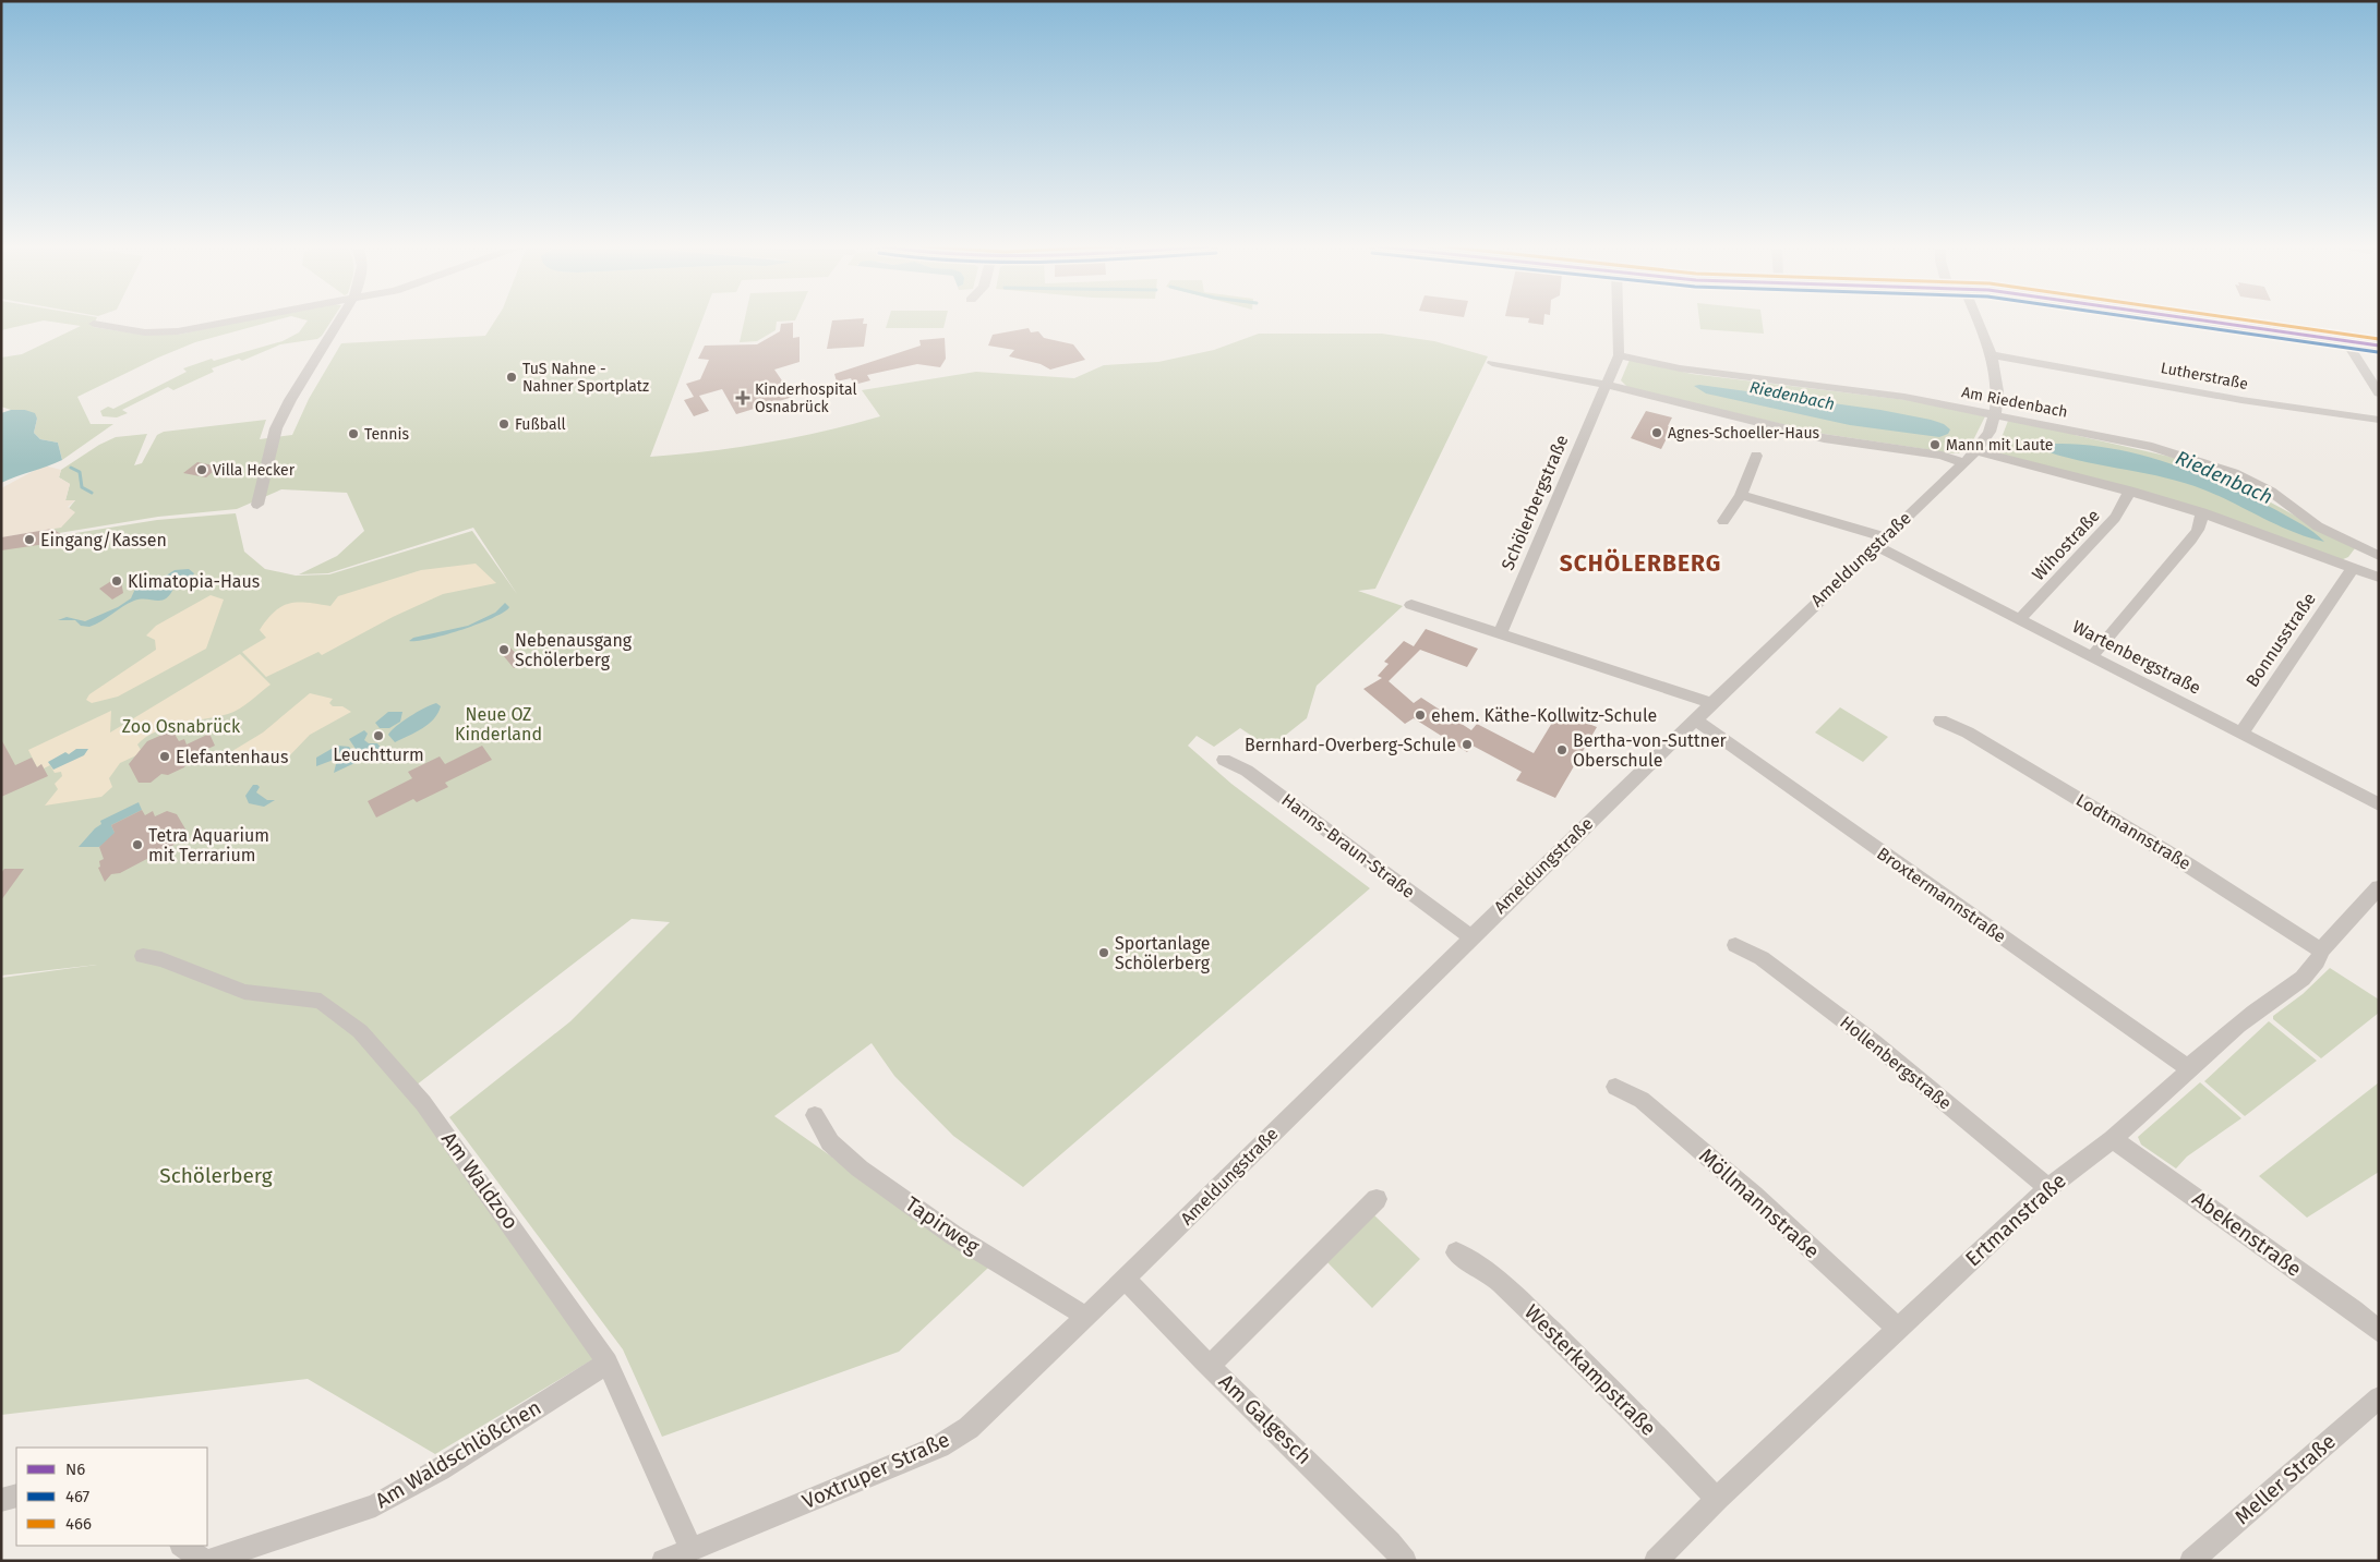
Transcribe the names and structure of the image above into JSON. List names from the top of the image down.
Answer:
{
  "streets": {
    "street": [
      "Lutherstraße",
      "Am Riedenbach",
      "Schölerbergstraße",
      "Wihostraße",
      "Ameldungstraße",
      "Bonnusstraße",
      "Wartenbergstraße",
      "Lodtmannstraße",
      "Hanns-Braun-Straße",
      "Broxtermannstraße",
      "Hollenbergstraße",
      "Am Waldzoo",
      "Möllmannstraße",
      "Ertmanstraße",
      "Tapirweg",
      "Abekenstraße",
      "Westerkampstraße",
      "Am Galgesch",
      "Am Waldschlößchen",
      "Voxtruper Straße",
      "Meller Straße"
    ]
  },
  "crossings": [
    ["Lutherstraße", "Ameldungstraße"],
    ["Am Riedenbach", "Schölerbergstraße"],
    ["Am Riedenbach", "Ameldungstraße"],
    ["Wihostraße", "Wartenbergstraße"],
    ["Ameldungstraße", "Wartenbergstraße"],
    ["Ameldungstraße", "Hanns-Braun-Straße"],
    ["Ameldungstraße", "Broxtermannstraße"],
    ["Ameldungstraße", "Tapirweg"],
    ["Ameldungstraße", "Am Galgesch"],
    ["Ameldungstraße", "Voxtruper Straße"],
    ["Bonnusstraße", "Wartenbergstraße"],
    ["Lodtmannstraße", "Ertmanstraße"],
    ["Broxtermannstraße", "Ertmanstraße"],
    ["Hollenbergstraße", "Ertmanstraße"],
    ["Am Waldzoo", "Am Waldschlößchen"],
    ["Am Waldzoo", "Voxtruper Straße"],
    ["Möllmannstraße", "Ertmanstraße"],
    ["Ertmanstraße", "Abekenstraße"],
    ["Ertmanstraße", "Westerkampstraße"],
    ["Tapirweg", "Voxtruper Straße"]
  ],
  "districts": ["SCHÖLERBERG"],
  "water": ["Riedenbach"],
  "parks": ["Neue OZ Kinderland", "Zoo Osnabrück", "Schölerberg"],
  "places": {
    "other": [
      "TuS Nahne - Nahner Sportplatz",
      "Fußball",
      "Agnes-Schoeller-Haus",
      "Tennis",
      "Mann mit Laute",
      "Villa Hecker",
      "Eingang/Kassen",
      "Klimatopia-Haus",
      "Nebenausgang Schölerberg",
      "ehem. Käthe-Kollwitz-Schule",
      "Leuchtturm",
      "Bernhard-Overberg-Schule",
      "Bertha-von-Suttner Oberschule",
      "Elefantenhaus",
      "Tetra Aquarium mit Terrarium",
      "Sportanlage Schölerberg"
    ],
    "health": ["Kinderhospital Osnabrück"]
  },
  "lines": ["transit line N6", "transit line 467", "transit line 466"],
  "legend": ["N6", "467", "466"]
}
